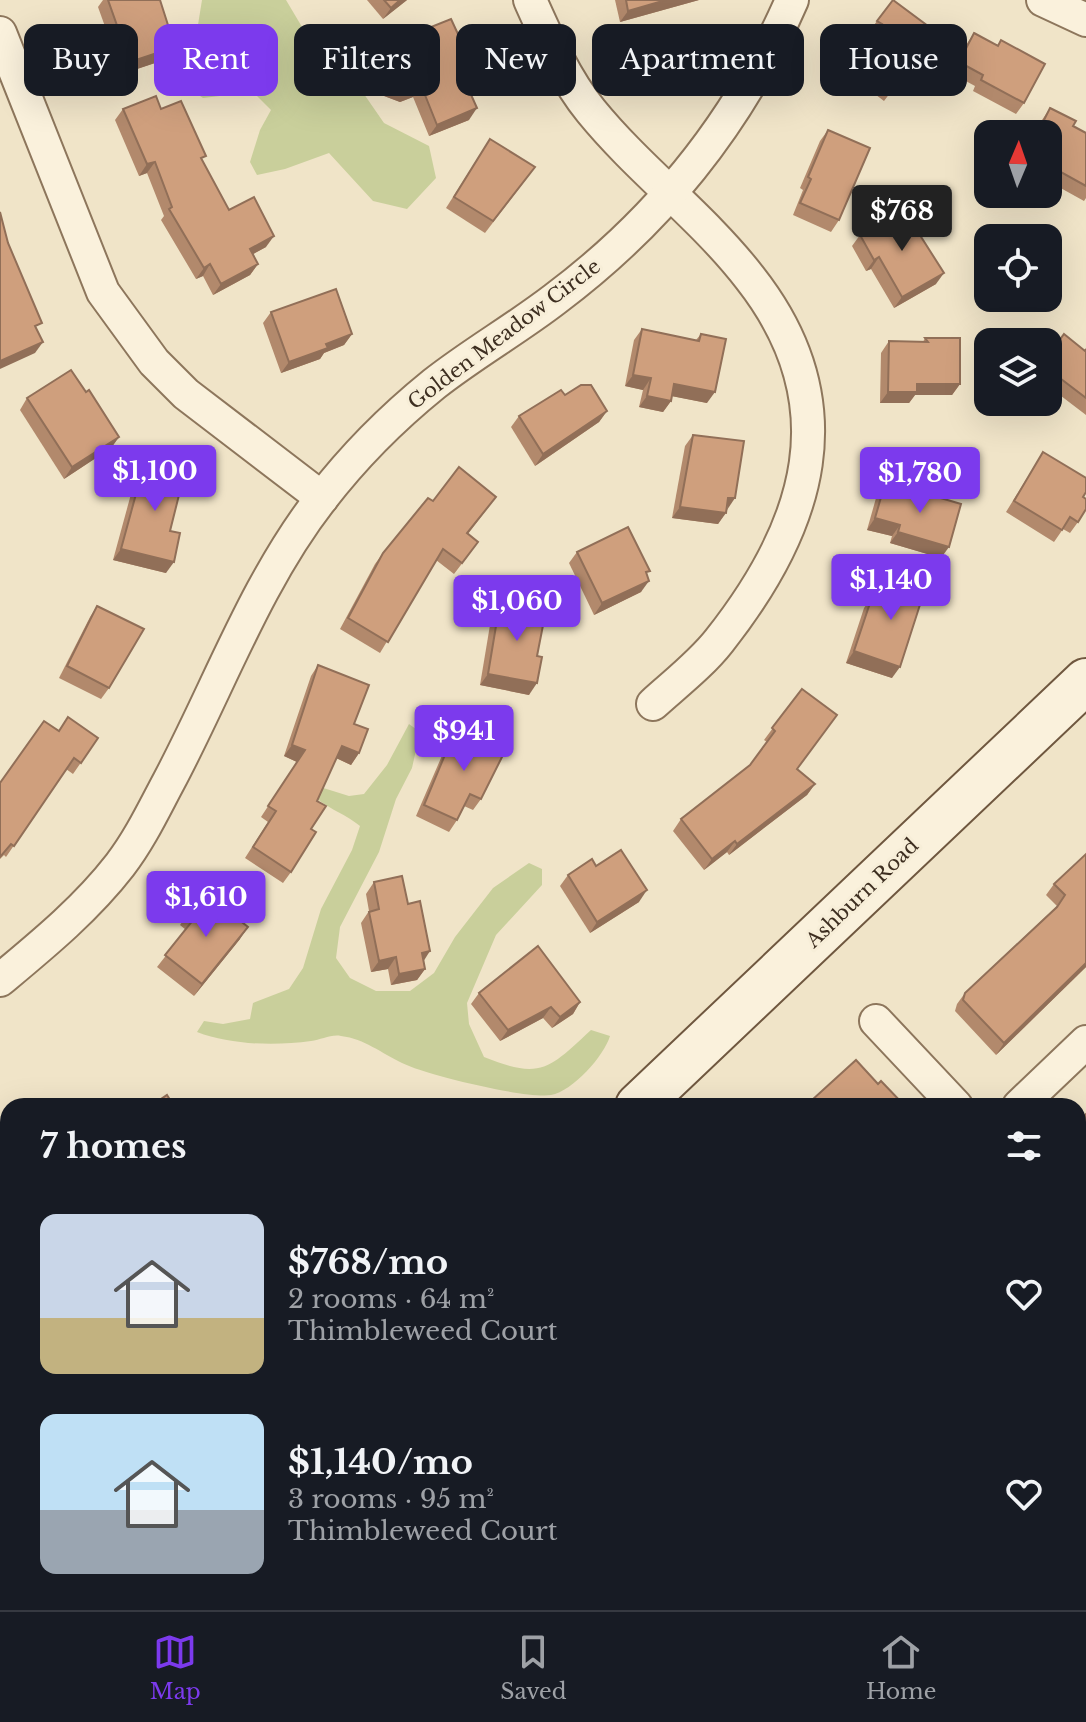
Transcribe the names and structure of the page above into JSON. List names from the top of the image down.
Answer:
{
  "streets": {
    "main road": ["Ashburn Road"],
    "street": ["Golden Meadow Circle"]
  },
  "north": "top",
  "page": {
    "chip": [
      "Buy",
      "Rent",
      "Filters",
      "New",
      "Apartment",
      "House"
    ],
    "price": [
      "$768",
      "$1,100",
      "$1,780",
      "$1,140",
      "$1,060",
      "$941",
      "$1,610"
    ],
    "heading": "7 homes",
    "list": [
      {
        "name": "$768/mo",
        "note": "2 rooms · 64 m² · Thimbleweed Court"
      },
      {
        "name": "$1,140/mo",
        "note": "3 rooms · 95 m² · Thimbleweed Court"
      }
    ],
    "tabs": ["Map", "Saved", "Home"]
  }
}
